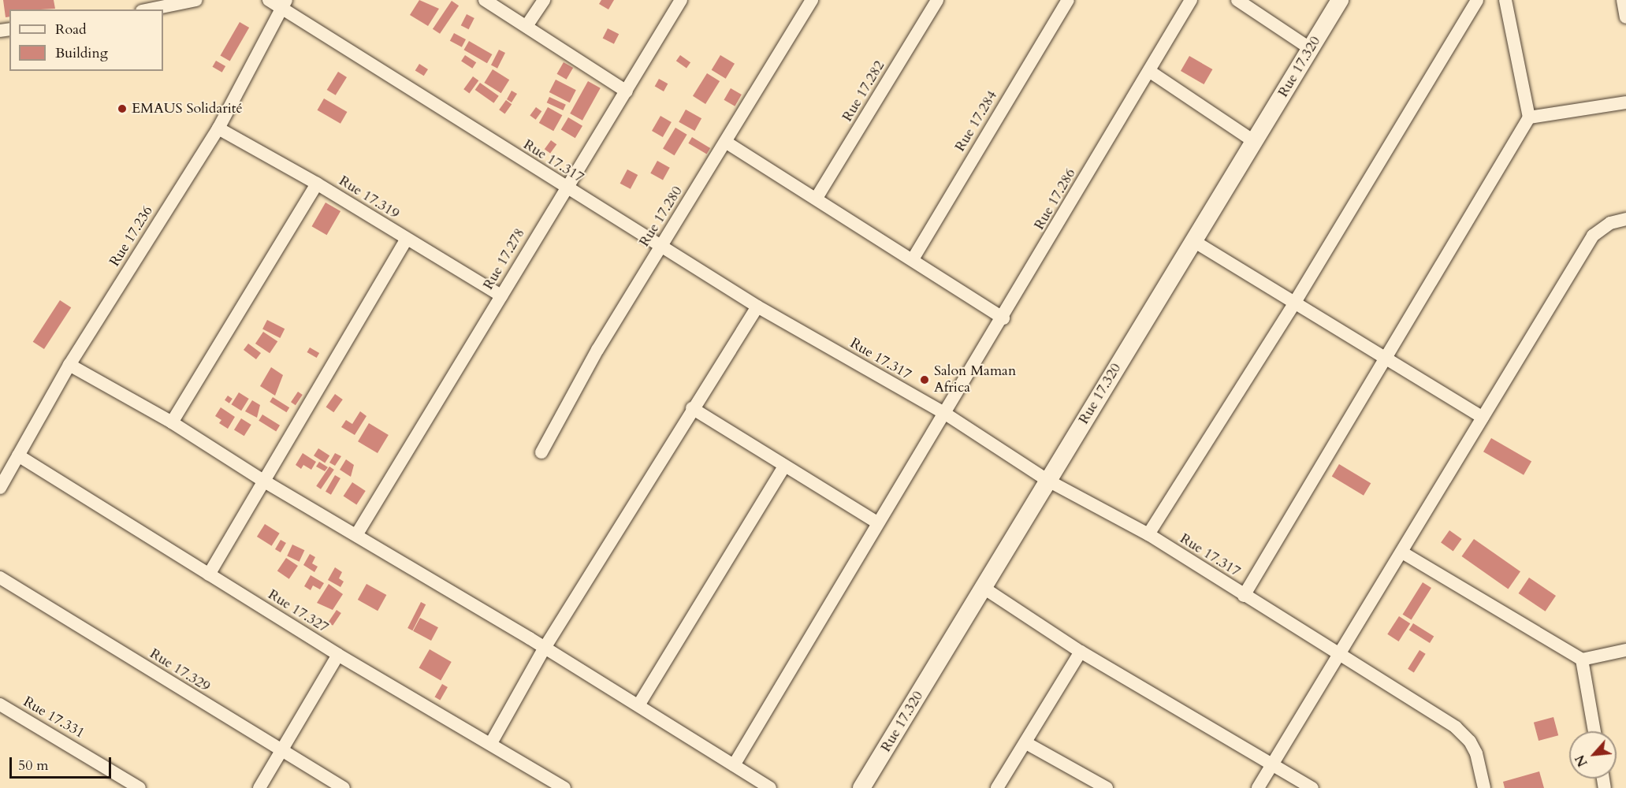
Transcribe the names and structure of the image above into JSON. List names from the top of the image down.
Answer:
{
  "streets": {
    "street": [
      "Rue 17.320",
      "Rue 17.282",
      "Rue 17.284",
      "Rue 17.317",
      "Rue 17.319",
      "Rue 17.286",
      "Rue 17.280",
      "Rue 17.236",
      "Rue 17.278",
      "Rue 17.327",
      "Rue 17.329",
      "Rue 17.331"
    ]
  },
  "crossings": [
    ["Rue 17.320", "Rue 17.317"],
    ["Rue 17.317", "Rue 17.286"],
    ["Rue 17.317", "Rue 17.280"],
    ["Rue 17.317", "Rue 17.236"],
    ["Rue 17.317", "Rue 17.278"],
    ["Rue 17.319", "Rue 17.236"],
    ["Rue 17.319", "Rue 17.278"],
    ["Rue 17.236", "Rue 17.327"]
  ],
  "places": ["EMAUS Solidarité", "Salon Maman Africa"],
  "legend": ["Road", "Building"],
  "scale_bar": "50 m",
  "north": "bottom left"
}
